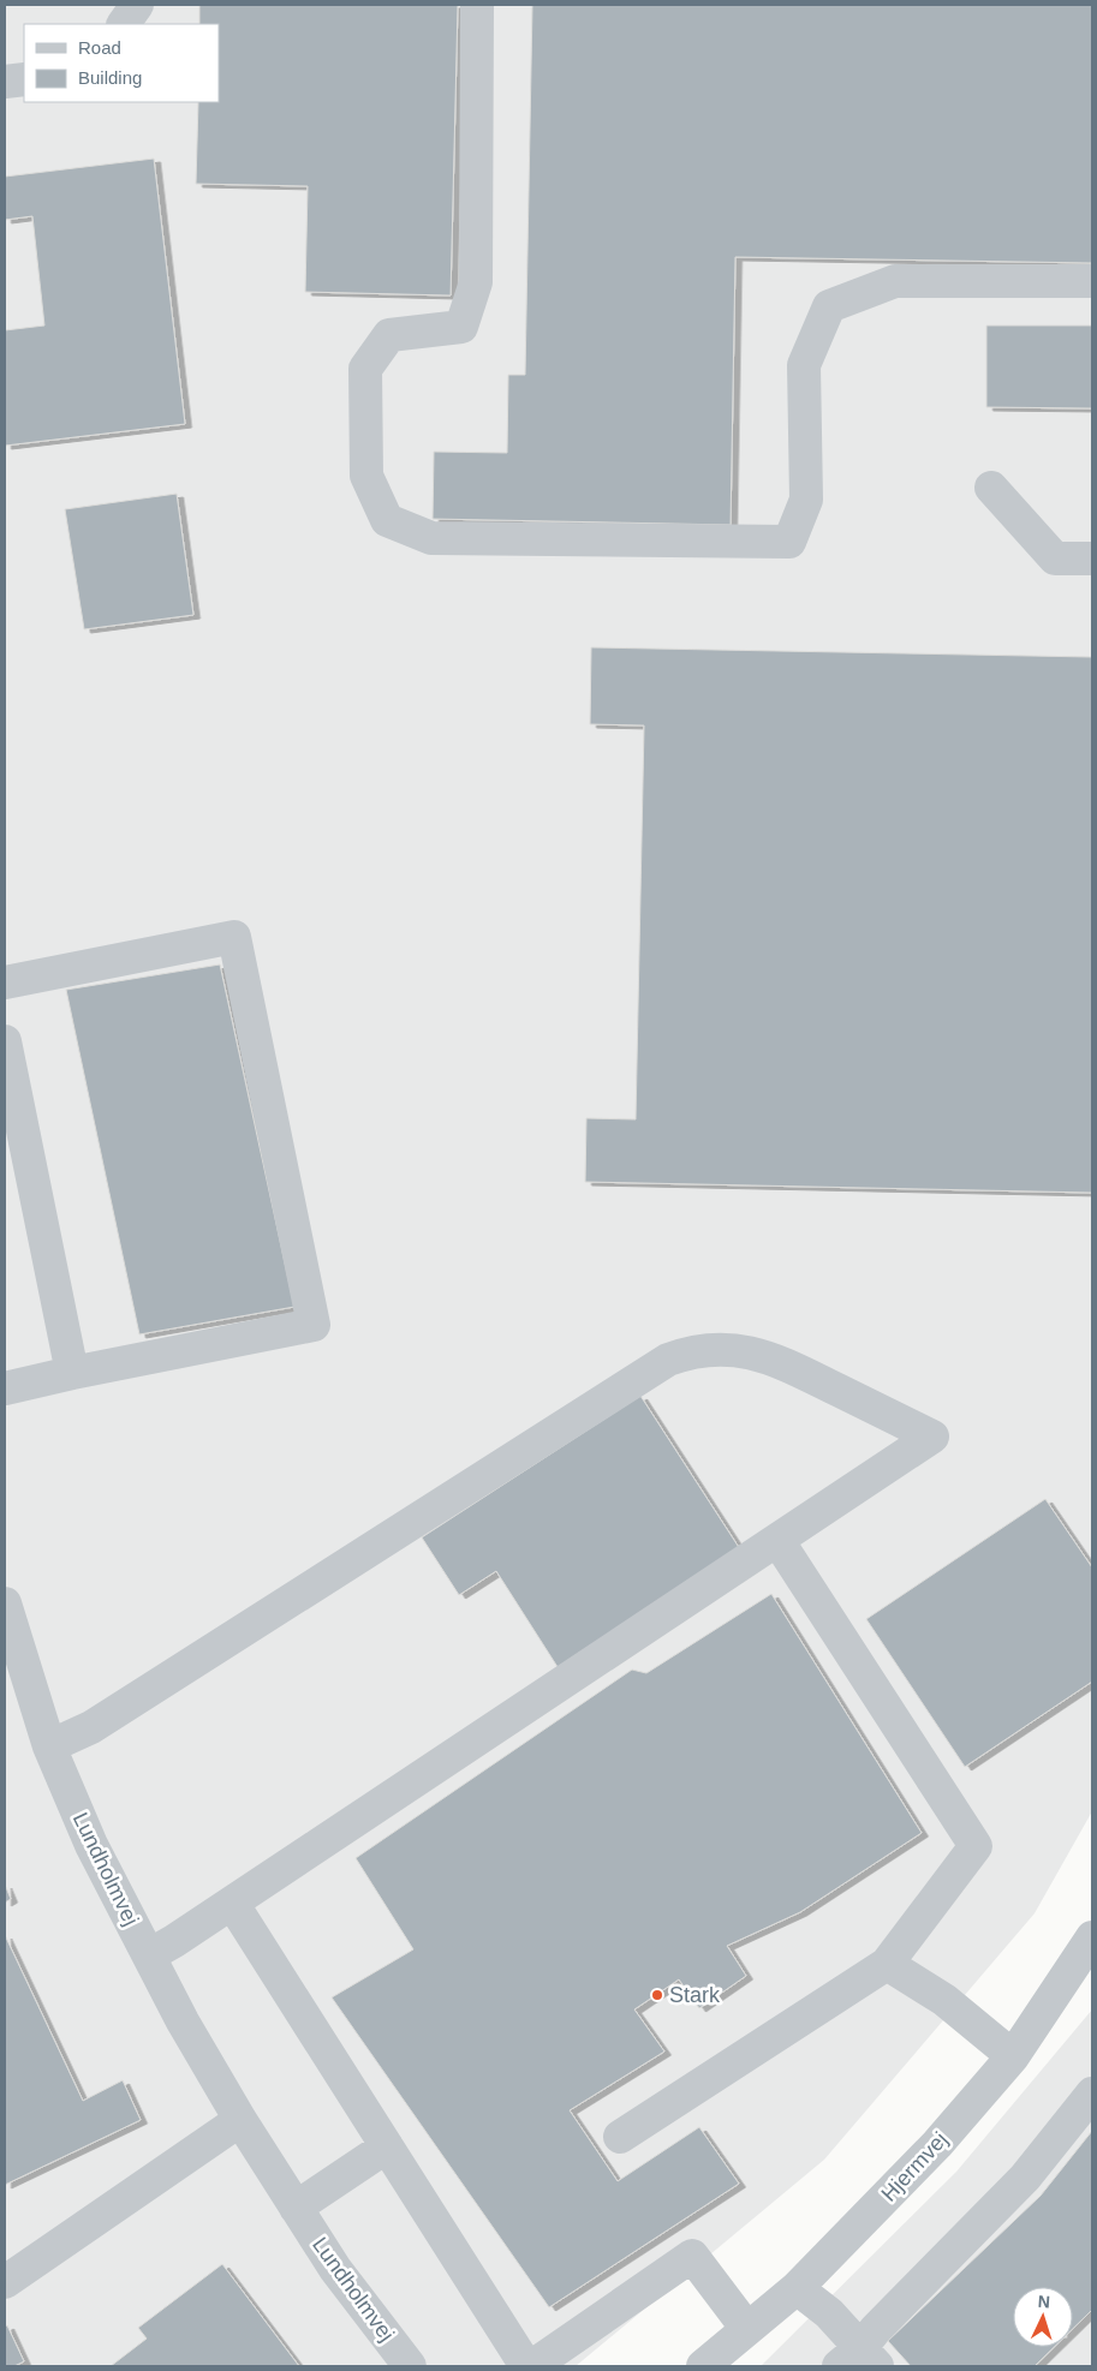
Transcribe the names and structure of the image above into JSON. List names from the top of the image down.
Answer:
{
  "streets": {
    "street": ["Lundholmvej", "Hjermvej"]
  },
  "places": ["Stark"],
  "legend": ["Road", "Building"],
  "north": "top"
}
